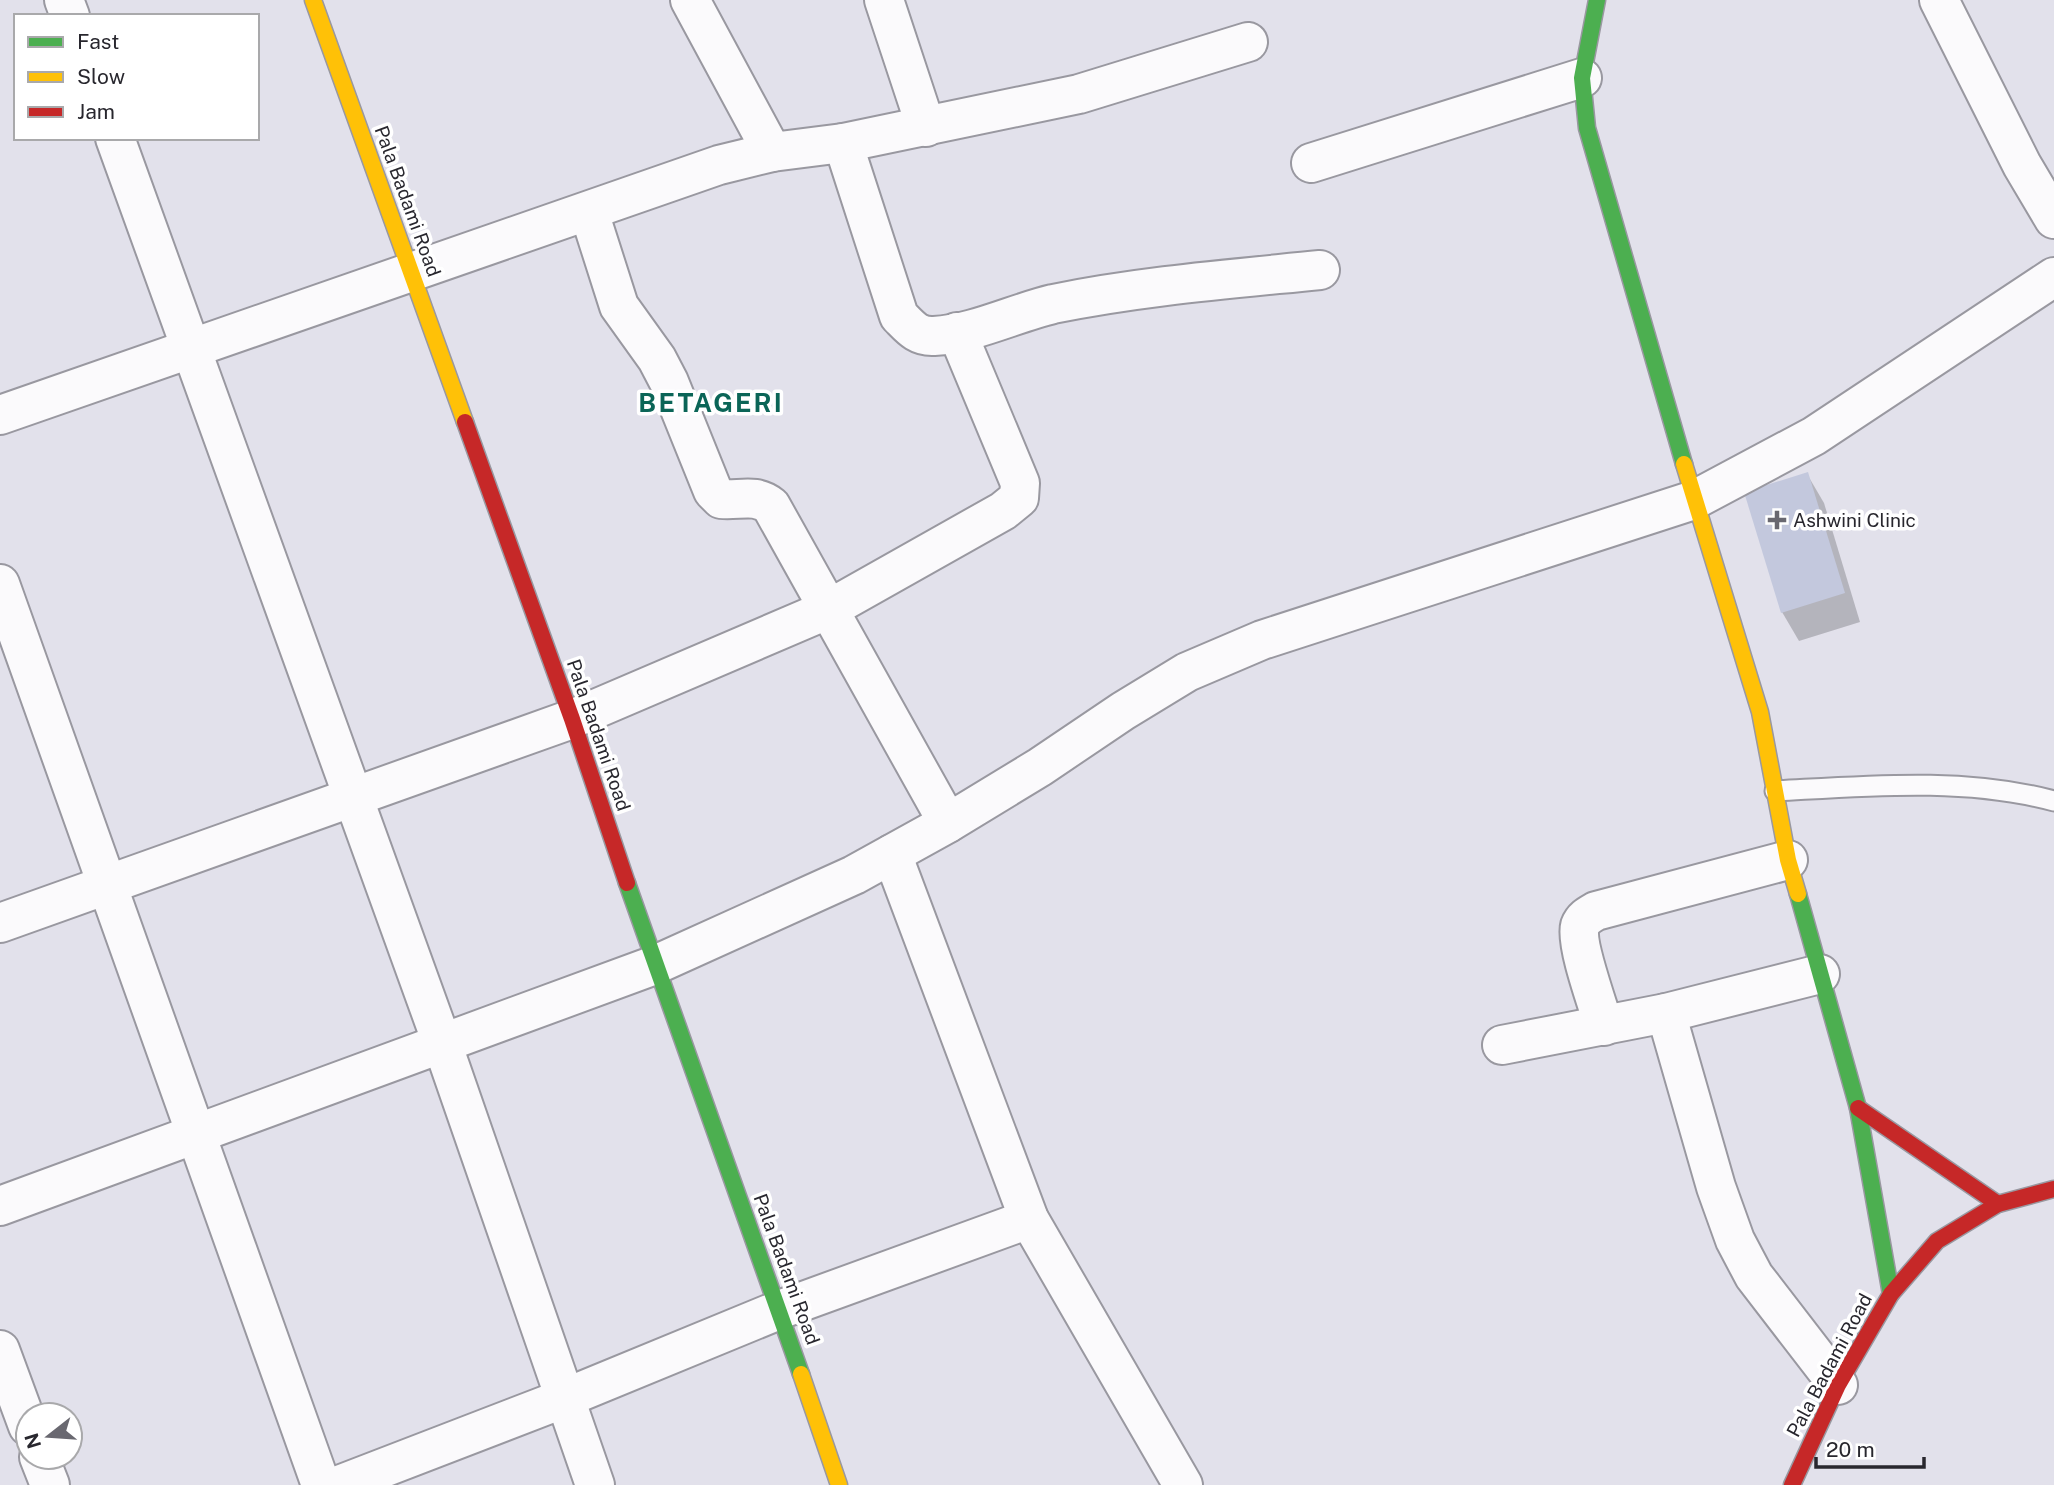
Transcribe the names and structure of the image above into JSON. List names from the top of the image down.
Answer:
{
  "streets": {
    "main road": ["Pala Badami Road"]
  },
  "districts": ["BETAGERI"],
  "places": {
    "health": ["Ashwini Clinic"]
  },
  "legend": ["Fast", "Slow", "Jam"],
  "scale_bar": "20 m",
  "north": "left"
}
